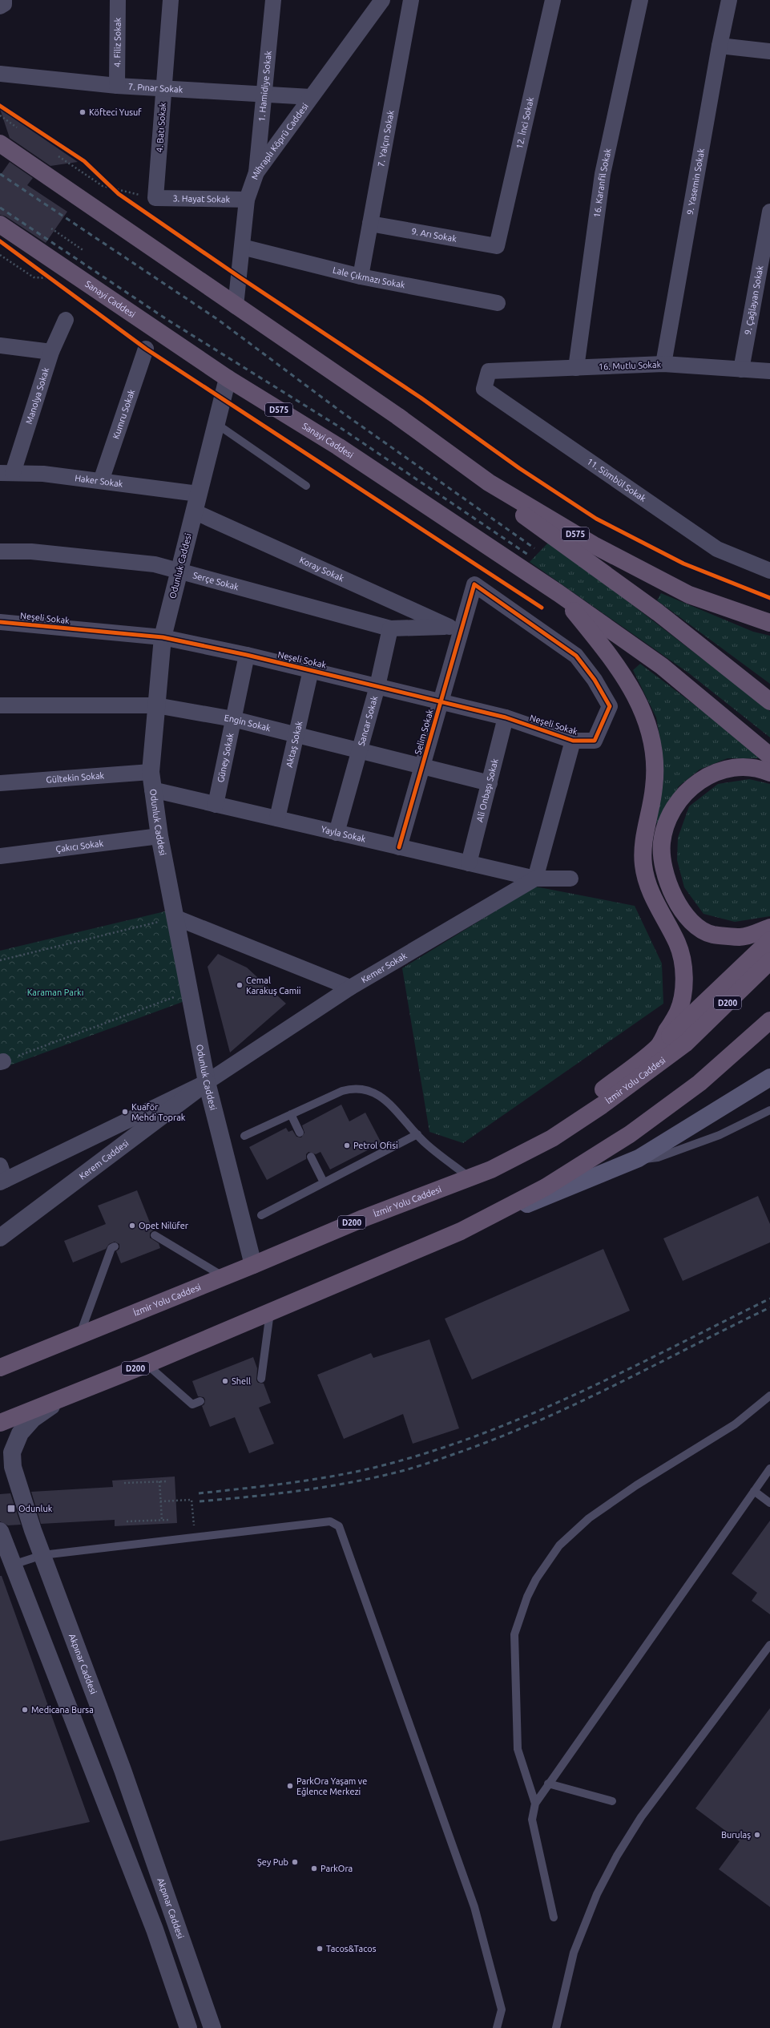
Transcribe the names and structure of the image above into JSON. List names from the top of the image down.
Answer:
{
  "streets": {
    "highway": [
      "Sanayi Caddesi",
      "D575",
      "D200",
      "İzmir Yolu Caddesi"
    ],
    "street": [
      "4. Filiz Sokak",
      "1. Hamidiye Sokak",
      "7. Pınar Sokak",
      "12. İnci Sokak",
      "4. Batı Sokak",
      "7. Yalçın Sokak",
      "Mihraplı Köprü Caddesi",
      "9. Yasemin Sokak",
      "16. Karanfil Sokak",
      "3. Hayat Sokak",
      "9. Arı Sokak",
      "Lale Çıkmazı Sokak",
      "9. Çağlayan Sokak",
      "16. Mutlu Sokak",
      "Manolya Sokak",
      "Kumru Sokak",
      "11. Sümbül Sokak",
      "Haker Sokak",
      "Odunluk Caddesi",
      "Koray Sokak",
      "Serçe Sokak",
      "Neşeli Sokak",
      "Sancar Sokak",
      "Engin Sokak",
      "Selim Sokak",
      "Aktaş Sokak",
      "Güney Sokak",
      "Gültekin Sokak",
      "Ali Onbaşı Sokak",
      "Yayla Sokak",
      "Çakıcı Sokak",
      "Kemer Sokak",
      "Kerem Caddesi",
      "Akpınar Caddesi"
    ]
  },
  "crossings": [
    ["4. Filiz Sokak", "7. Pınar Sokak"],
    ["1. Hamidiye Sokak", "7. Pınar Sokak"],
    ["1. Hamidiye Sokak", "Mihraplı Köprü Caddesi"],
    ["7. Pınar Sokak", "4. Batı Sokak"],
    ["7. Pınar Sokak", "Mihraplı Köprü Caddesi"],
    ["12. İnci Sokak", "9. Arı Sokak"],
    ["4. Batı Sokak", "3. Hayat Sokak"],
    ["7. Yalçın Sokak", "9. Arı Sokak"],
    ["7. Yalçın Sokak", "Lale Çıkmazı Sokak"],
    ["Mihraplı Köprü Caddesi", "3. Hayat Sokak"],
    ["Mihraplı Köprü Caddesi", "Lale Çıkmazı Sokak"],
    ["Mihraplı Köprü Caddesi", "D575"],
    ["9. Yasemin Sokak", "16. Mutlu Sokak"],
    ["16. Karanfil Sokak", "16. Mutlu Sokak"],
    ["Sanayi Caddesi", "D575"],
    ["Sanayi Caddesi", "Odunluk Caddesi"],
    ["9. Çağlayan Sokak", "16. Mutlu Sokak"],
    ["16. Mutlu Sokak", "11. Sümbül Sokak"],
    ["Manolya Sokak", "Haker Sokak"],
    ["Kumru Sokak", "Haker Sokak"],
    ["Haker Sokak", "Odunluk Caddesi"],
    ["Odunluk Caddesi", "Koray Sokak"],
    ["Odunluk Caddesi", "Serçe Sokak"],
    ["Odunluk Caddesi", "Neşeli Sokak"],
    ["Odunluk Caddesi", "Engin Sokak"],
    ["Odunluk Caddesi", "Gültekin Sokak"],
    ["Odunluk Caddesi", "Yayla Sokak"],
    ["Odunluk Caddesi", "Çakıcı Sokak"],
    ["Odunluk Caddesi", "Kemer Sokak"],
    ["Odunluk Caddesi", "İzmir Yolu Caddesi"],
    ["Odunluk Caddesi", "Kerem Caddesi"],
    ["Koray Sokak", "Serçe Sokak"],
    ["Koray Sokak", "Sancar Sokak"],
    ["Serçe Sokak", "Sancar Sokak"],
    ["Neşeli Sokak", "Sancar Sokak"],
    ["Neşeli Sokak", "Selim Sokak"],
    ["Neşeli Sokak", "Aktaş Sokak"],
    ["Neşeli Sokak", "Güney Sokak"],
    ["Neşeli Sokak", "Ali Onbaşı Sokak"],
    ["Sancar Sokak", "Engin Sokak"],
    ["Sancar Sokak", "Yayla Sokak"],
    ["Engin Sokak", "Selim Sokak"],
    ["Engin Sokak", "Aktaş Sokak"],
    ["Engin Sokak", "Güney Sokak"],
    ["Engin Sokak", "Ali Onbaşı Sokak"],
    ["Selim Sokak", "Yayla Sokak"],
    ["Aktaş Sokak", "Yayla Sokak"],
    ["Güney Sokak", "Yayla Sokak"],
    ["Ali Onbaşı Sokak", "Yayla Sokak"],
    ["Yayla Sokak", "Kemer Sokak"],
    ["Kemer Sokak", "Kerem Caddesi"],
    ["D200", "Akpınar Caddesi"]
  ],
  "parks": ["Karaman Parkı"],
  "places": {
    "other": [
      "Köfteci Yusuf",
      "Cemal Karakuş Camii",
      "Kuaför Mehdi Toprak",
      "Petrol Ofisi",
      "Opet Nilüfer",
      "Shell",
      "Medicana Bursa",
      "ParkOra Yaşam ve Eğlence Merkezi",
      "Burulaş",
      "Şey Pub",
      "ParkOra",
      "Tacos&Tacos"
    ],
    "transit": ["Odunluk"]
  }
}
